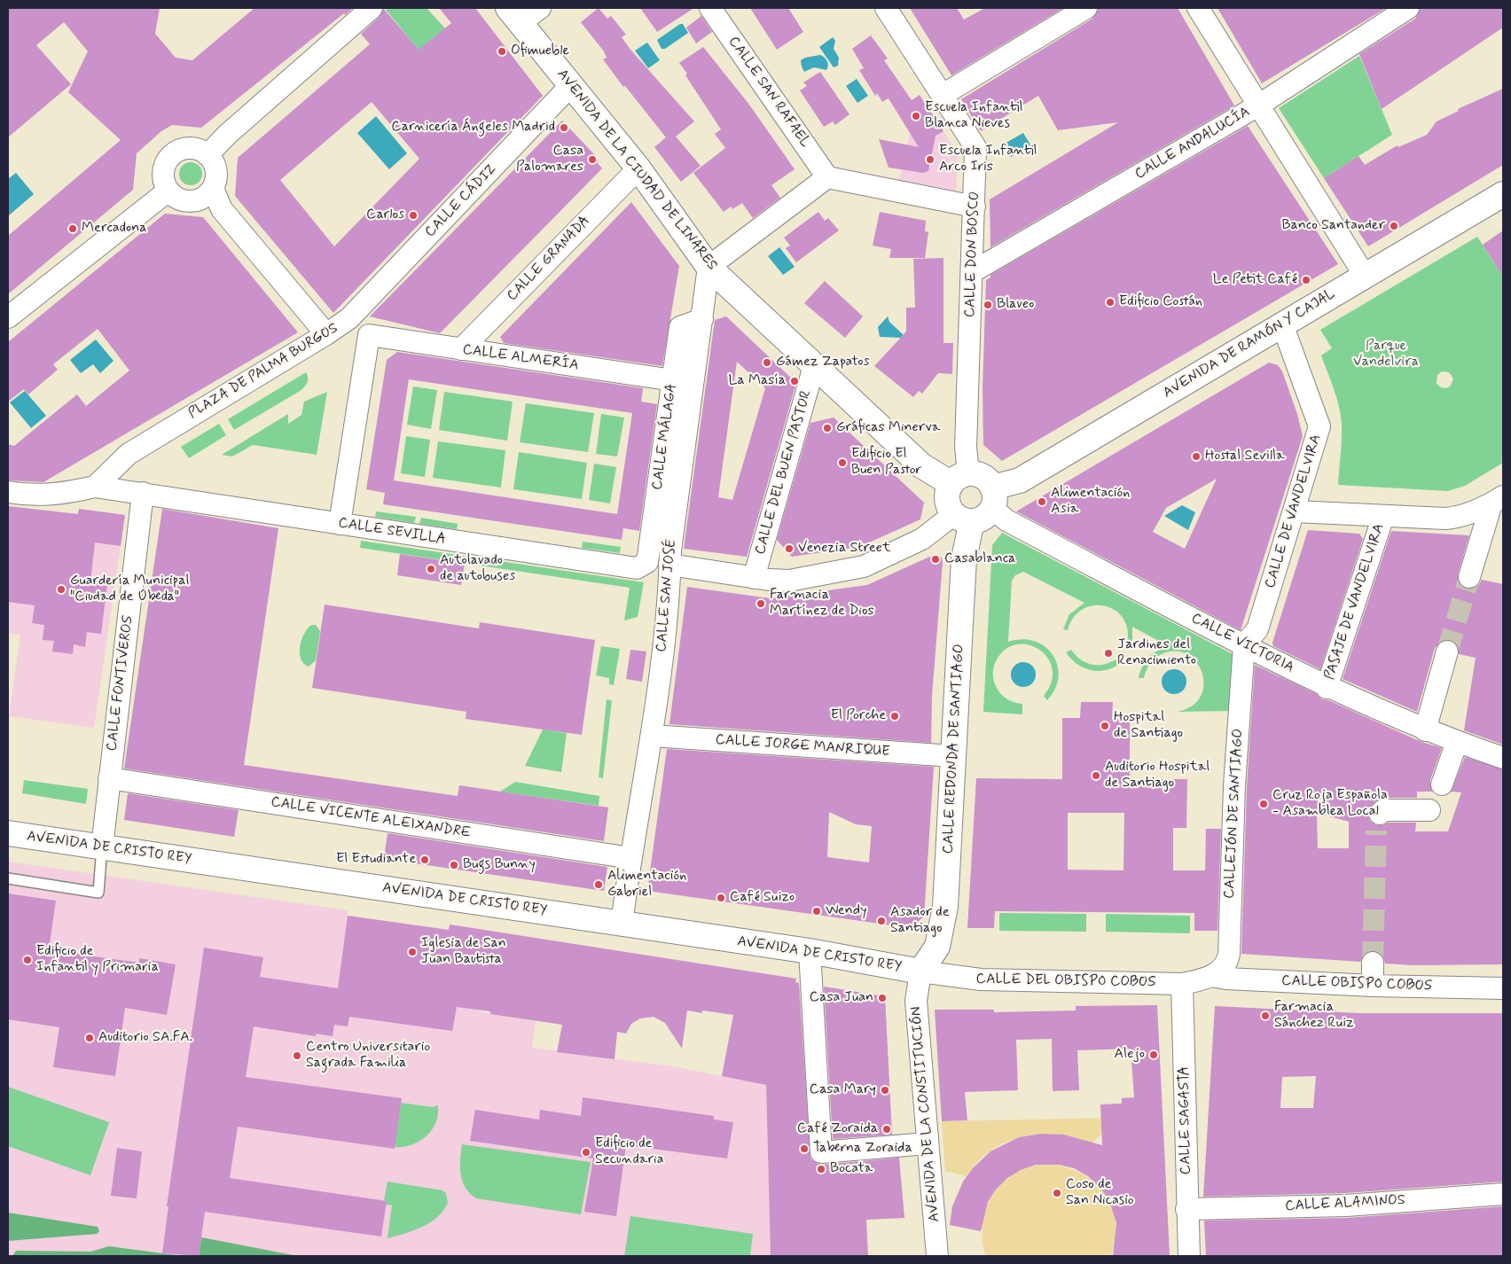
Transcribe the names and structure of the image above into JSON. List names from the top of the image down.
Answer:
{
  "streets": {
    "street": [
      "CALLE SAN RAFAEL",
      "CALLE ANDALUCÍA",
      "AVENIDA DE LA CIUDAD DE LINARES",
      "CALLE CÁDIZ",
      "CALLE DON BOSCO",
      "CALLE GRANADA",
      "AVENIDA DE RAMÓN Y CAJAL",
      "CALLE ALMERÍA",
      "PLAZA DE PALMA BURGOS",
      "CALLE MÁLAGA",
      "CALLE DEL BUEN PASTOR",
      "CALLE DE VANDELVIRA",
      "CALLE SEVILLA",
      "CALLE SAN JOSÉ",
      "PASAJE DE VANDELVIRA",
      "CALLE VICTORIA",
      "CALLE FONTIVEROS",
      "CALLE JORGE MANRIQUE",
      "CALLE REDONDA DE SANTIAGO",
      "CALLEJÓN DE SANTIAGO",
      "CALLE VICENTE ALEIXANDRE",
      "AVENIDA DE CRISTO REY",
      "CALLE DEL OBISPO COBOS",
      "CALLE OBISPO COBOS",
      "AVENIDA DE LA CONSTITUCIÓN",
      "CALLE SAGASTA",
      "CALLE ALAMINOS"
    ]
  },
  "crossings": [
    ["CALLE ANDALUCÍA", "CALLE DON BOSCO"],
    ["AVENIDA DE LA CIUDAD DE LINARES", "CALLE CÁDIZ"],
    ["AVENIDA DE LA CIUDAD DE LINARES", "CALLE DON BOSCO"],
    ["AVENIDA DE LA CIUDAD DE LINARES", "CALLE GRANADA"],
    ["AVENIDA DE LA CIUDAD DE LINARES", "AVENIDA DE RAMÓN Y CAJAL"],
    ["AVENIDA DE LA CIUDAD DE LINARES", "CALLE DEL BUEN PASTOR"],
    ["AVENIDA DE LA CIUDAD DE LINARES", "CALLE SAN JOSÉ"],
    ["AVENIDA DE LA CIUDAD DE LINARES", "CALLE VICTORIA"],
    ["AVENIDA DE LA CIUDAD DE LINARES", "CALLE REDONDA DE SANTIAGO"],
    ["CALLE CÁDIZ", "PLAZA DE PALMA BURGOS"],
    ["CALLE DON BOSCO", "AVENIDA DE RAMÓN Y CAJAL"],
    ["CALLE DON BOSCO", "CALLE VICTORIA"],
    ["CALLE DON BOSCO", "CALLE REDONDA DE SANTIAGO"],
    ["CALLE GRANADA", "CALLE ALMERÍA"],
    ["AVENIDA DE RAMÓN Y CAJAL", "CALLE DE VANDELVIRA"],
    ["AVENIDA DE RAMÓN Y CAJAL", "CALLE VICTORIA"],
    ["AVENIDA DE RAMÓN Y CAJAL", "CALLE REDONDA DE SANTIAGO"],
    ["CALLE ALMERÍA", "PLAZA DE PALMA BURGOS"],
    ["CALLE ALMERÍA", "CALLE MÁLAGA"],
    ["CALLE MÁLAGA", "CALLE SEVILLA"],
    ["CALLE MÁLAGA", "CALLE SAN JOSÉ"],
    ["CALLE DE VANDELVIRA", "CALLE VICTORIA"],
    ["CALLE DE VANDELVIRA", "CALLEJÓN DE SANTIAGO"],
    ["CALLE SEVILLA", "CALLE FONTIVEROS"],
    ["CALLE SAN JOSÉ", "CALLE JORGE MANRIQUE"],
    ["CALLE SAN JOSÉ", "CALLE VICENTE ALEIXANDRE"],
    ["CALLE SAN JOSÉ", "AVENIDA DE CRISTO REY"],
    ["PASAJE DE VANDELVIRA", "CALLE VICTORIA"],
    ["CALLE VICTORIA", "CALLE REDONDA DE SANTIAGO"],
    ["CALLE VICTORIA", "CALLEJÓN DE SANTIAGO"],
    ["CALLE FONTIVEROS", "CALLE VICENTE ALEIXANDRE"],
    ["CALLE FONTIVEROS", "AVENIDA DE CRISTO REY"],
    ["CALLE JORGE MANRIQUE", "CALLE REDONDA DE SANTIAGO"],
    ["CALLE REDONDA DE SANTIAGO", "AVENIDA DE CRISTO REY"],
    ["CALLE REDONDA DE SANTIAGO", "CALLE DEL OBISPO COBOS"],
    ["CALLE REDONDA DE SANTIAGO", "AVENIDA DE LA CONSTITUCIÓN"],
    ["CALLEJÓN DE SANTIAGO", "CALLE DEL OBISPO COBOS"],
    ["CALLEJÓN DE SANTIAGO", "CALLE OBISPO COBOS"],
    ["AVENIDA DE CRISTO REY", "CALLE DEL OBISPO COBOS"],
    ["AVENIDA DE CRISTO REY", "AVENIDA DE LA CONSTITUCIÓN"],
    ["CALLE DEL OBISPO COBOS", "CALLE OBISPO COBOS"],
    ["CALLE DEL OBISPO COBOS", "AVENIDA DE LA CONSTITUCIÓN"],
    ["CALLE DEL OBISPO COBOS", "CALLE SAGASTA"],
    ["CALLE SAGASTA", "CALLE ALAMINOS"]
  ],
  "parks": ["Parque Vandelvira"],
  "places": [
    "Ofimueble",
    "Escuela Infantil Blanca Nieves",
    "Carnicería Ángeles Madrid",
    "Casa Palomares",
    "Escuela Infantil Arco Iris",
    "Carlos",
    "Banco Santander",
    "Mercadona",
    "Le Petit Café",
    "Edificio Costán",
    "Blaveo",
    "Gámez Zapatos",
    "La Masía",
    "Gráficas Minerva",
    "Hostal Sevilla",
    "Edificio El Buen Pastor",
    "Alimentación Asia",
    "Venezia Street",
    "Casablanca",
    "Autolavado de autobuses",
    "Guardería Municipal \"Ciudad de Úbeda\"",
    "Farmacia Martínez de Dios",
    "Jardines del Renacimiento",
    "El Porche",
    "Hospital de Santiago",
    "Auditorio Hospital de Santiago",
    "Cruz Roja Española - Asamblea Local",
    "El Estudiante",
    "Bugs Bunny",
    "Alimentación Gabriel",
    "Café Suizo",
    "Wendy",
    "Asador de Santiago",
    "Iglesia de San Juan Bautista",
    "Edificio de Infantil y Primaria",
    "Casa Juan",
    "Farmacia Sánchez Ruiz",
    "Auditorio SA.FA.",
    "Alejo",
    "Centro Universitario Sagrada Familia",
    "Casa Mary",
    "Café Zoraida",
    "Taberna Zoraida",
    "Edificio de Secundaria",
    "Bocata",
    "Coso de San Nicasio"
  ]
}
